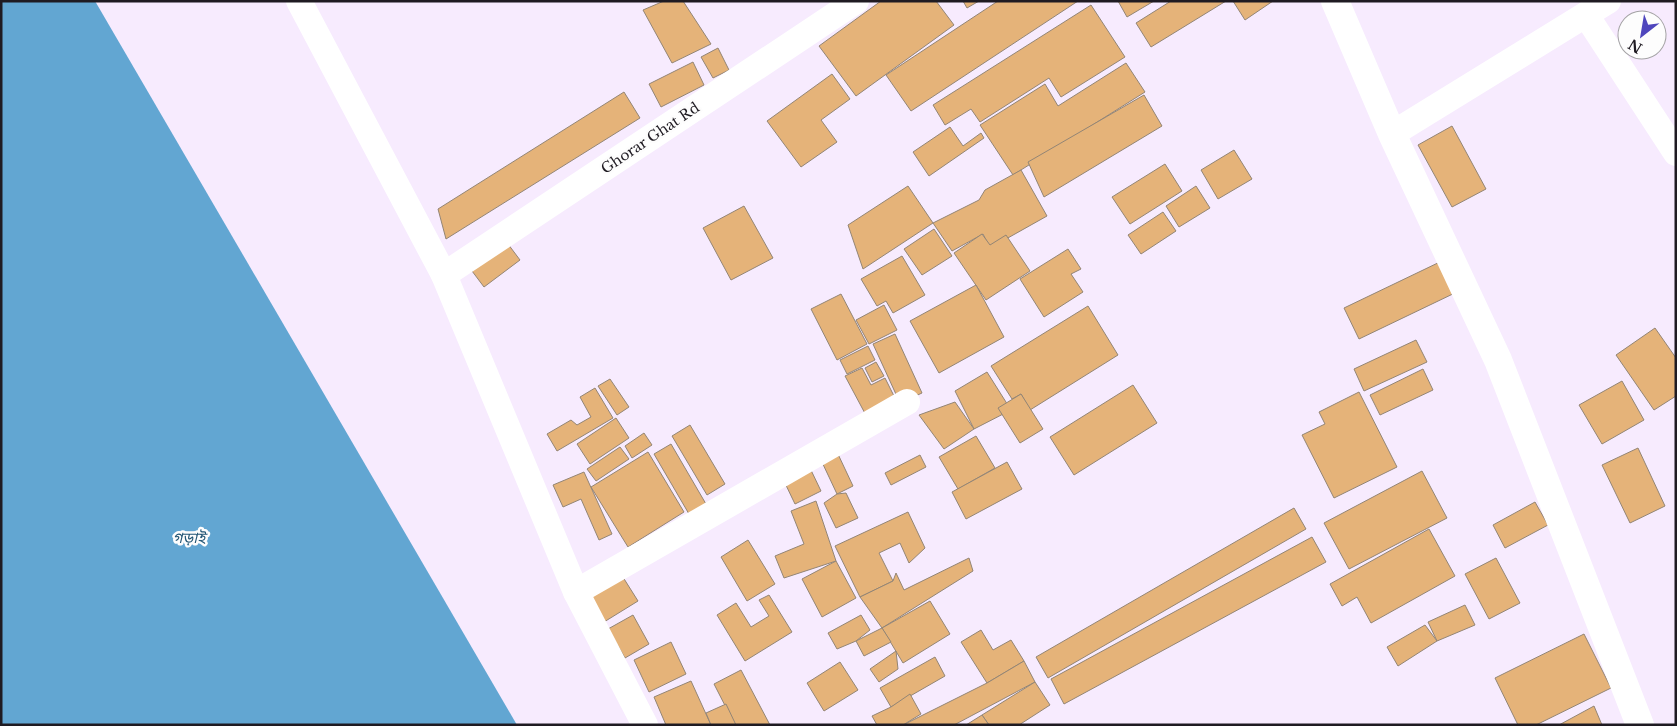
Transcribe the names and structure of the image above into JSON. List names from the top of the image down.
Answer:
{
  "streets": {
    "street": ["Ghorar Ghat Rd"]
  },
  "water": ["গড়াই"],
  "north": "bottom left"
}
